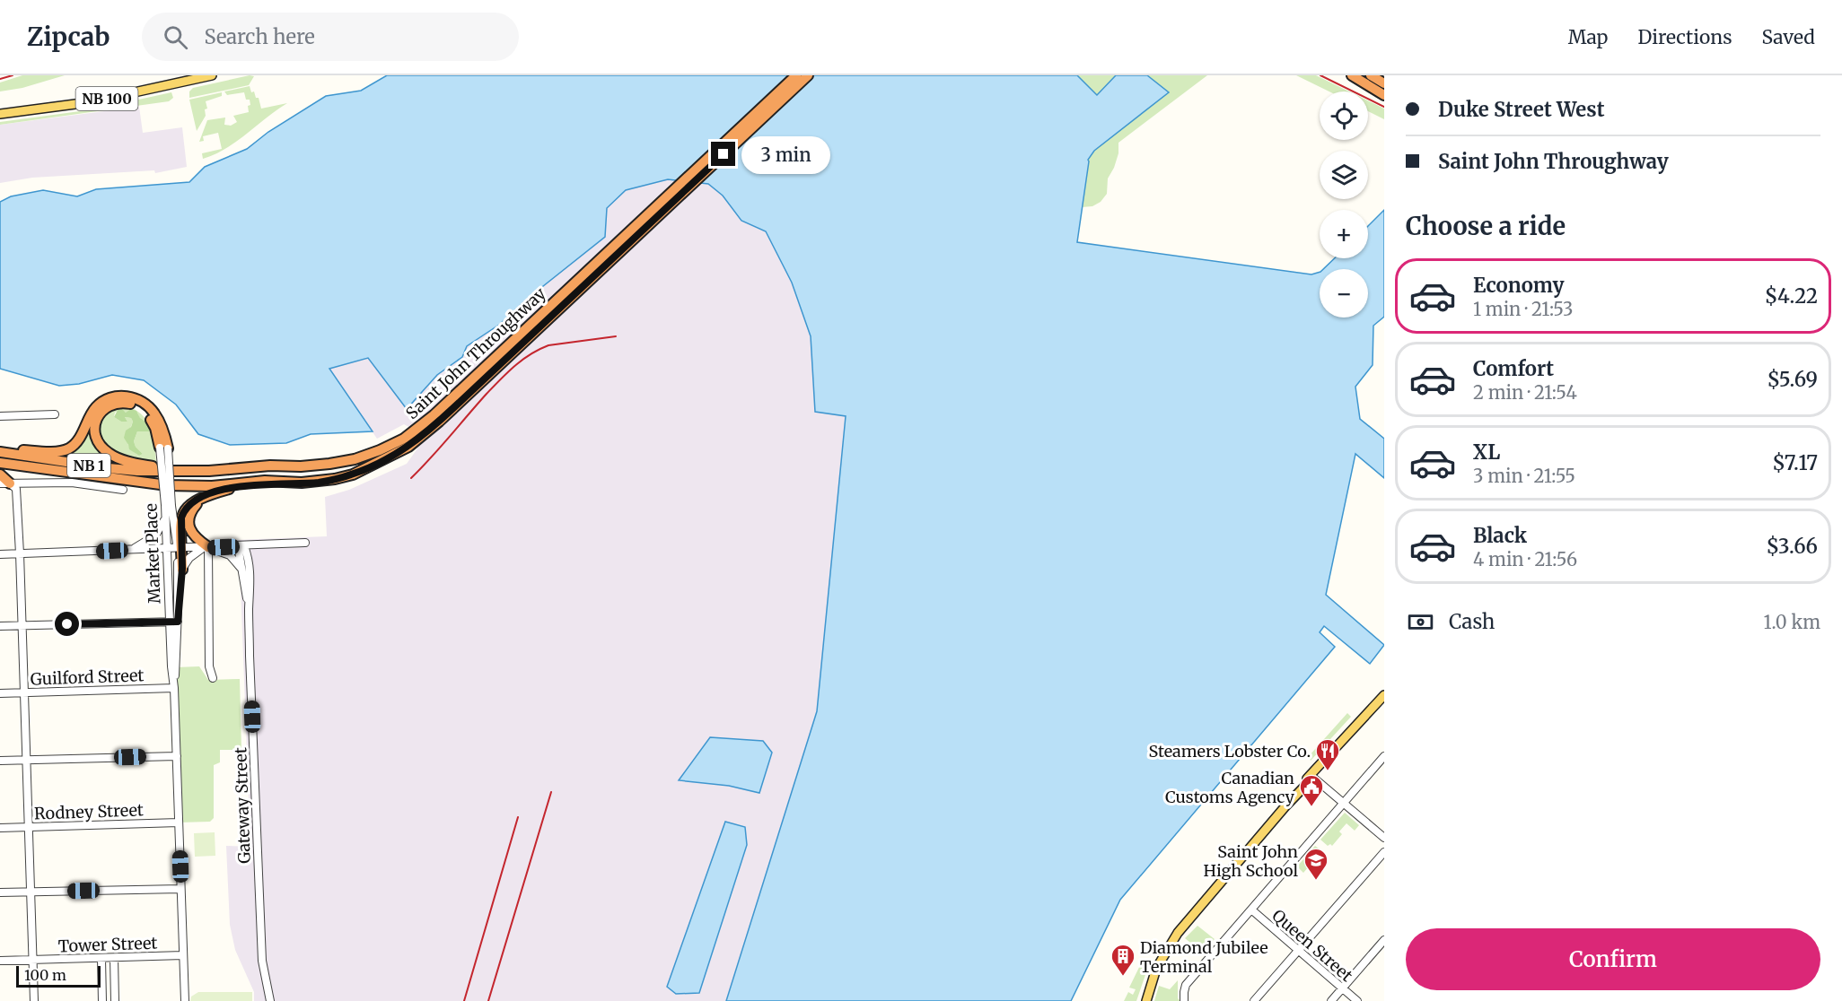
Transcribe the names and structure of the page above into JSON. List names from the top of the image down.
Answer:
{
  "streets": {
    "highway": ["Saint John Throughway", "NB 1"],
    "main road": ["NB 100"],
    "street": [
      "Market Place",
      "Guilford Street",
      "Gateway Street",
      "Rodney Street",
      "Tower Street",
      "Queen Street"
    ]
  },
  "crossings": [
    ["Market Place", "Guilford Street"]
  ],
  "places": {
    "restaurant": ["Steamers Lobster Co."],
    "public building": ["Canadian Customs Agency"],
    "school or university": ["Saint John High School"],
    "building": ["Diamond Jubilee Terminal"]
  },
  "scale_bar": "100 m",
  "page": {
    "header": "Zipcab",
    "search": "Search here",
    "nav": ["Map", "Directions", "Saved"],
    "banner": ["Duke Street West", "Saint John Throughway"],
    "map_buttons": ["+", "−"],
    "bubble": "3 min",
    "heading": "Choose a ride",
    "list": [
      {
        "name": "Economy",
        "note": "1 min · 21:53",
        "value": "$4.22"
      },
      {
        "name": "Comfort",
        "note": "2 min · 21:54",
        "value": "$5.69"
      },
      {
        "name": "XL",
        "note": "3 min · 21:55",
        "value": "$7.17"
      },
      {
        "name": "Black",
        "note": "4 min · 21:56",
        "value": "$3.66"
      }
    ],
    "pay": ["Cash", "1.0 km"],
    "buttons": "Confirm",
    "scale": "100 m"
  }
}
